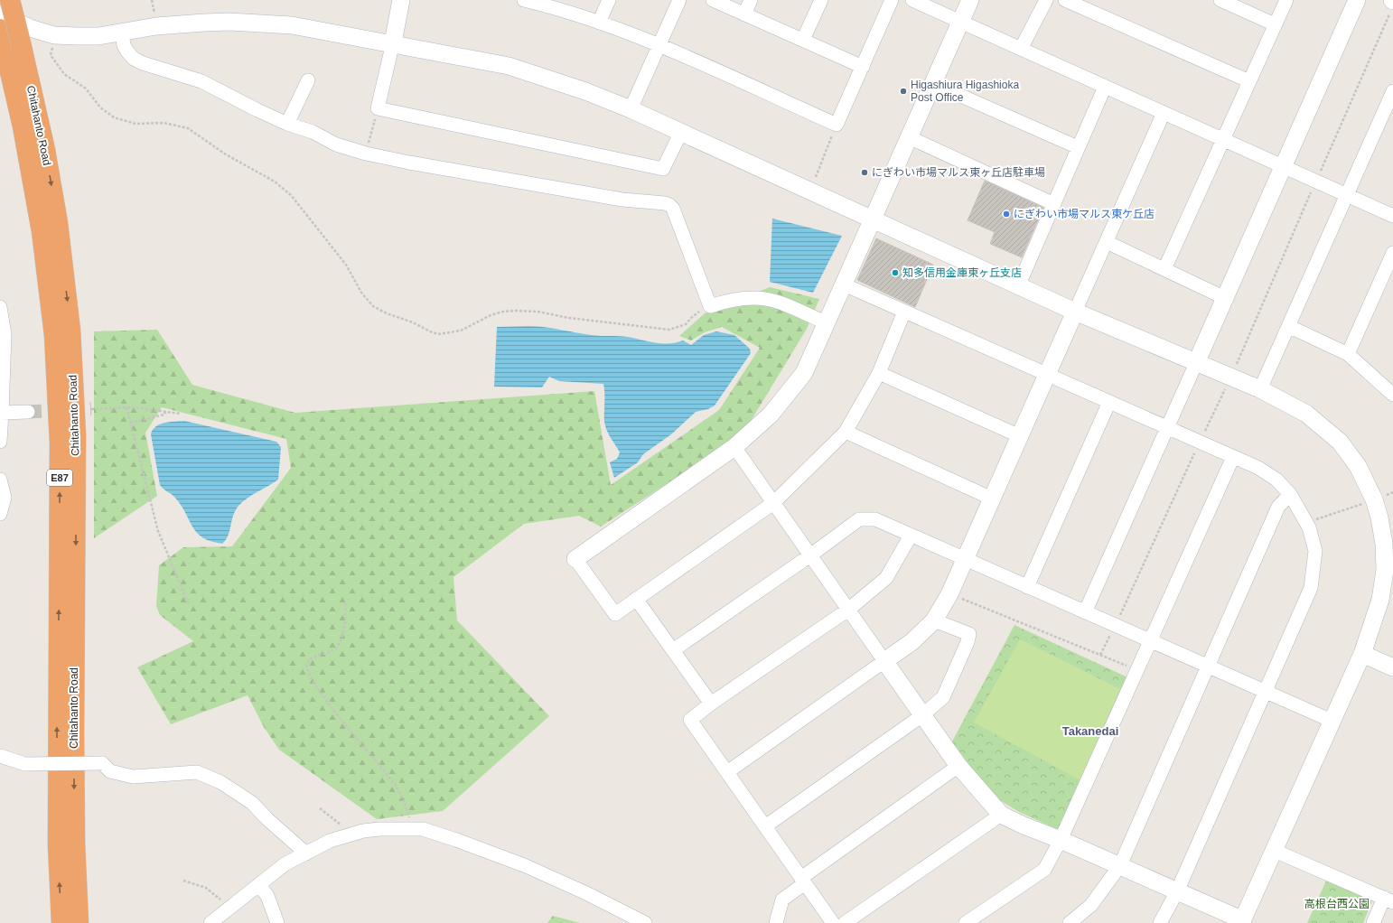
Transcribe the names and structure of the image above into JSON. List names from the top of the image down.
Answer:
{
  "streets": {
    "highway": ["Chitahanto Road", "E87"]
  },
  "districts": ["Takanedai"],
  "parks": ["高根台西公園"],
  "places": [
    "Higashiura Higashioka Post Office",
    "にぎわい市場マルス東ヶ丘店駐車場",
    "にぎわい市場マルス東ケ丘店",
    "知多信用金庫東ヶ丘支店"
  ]
}
